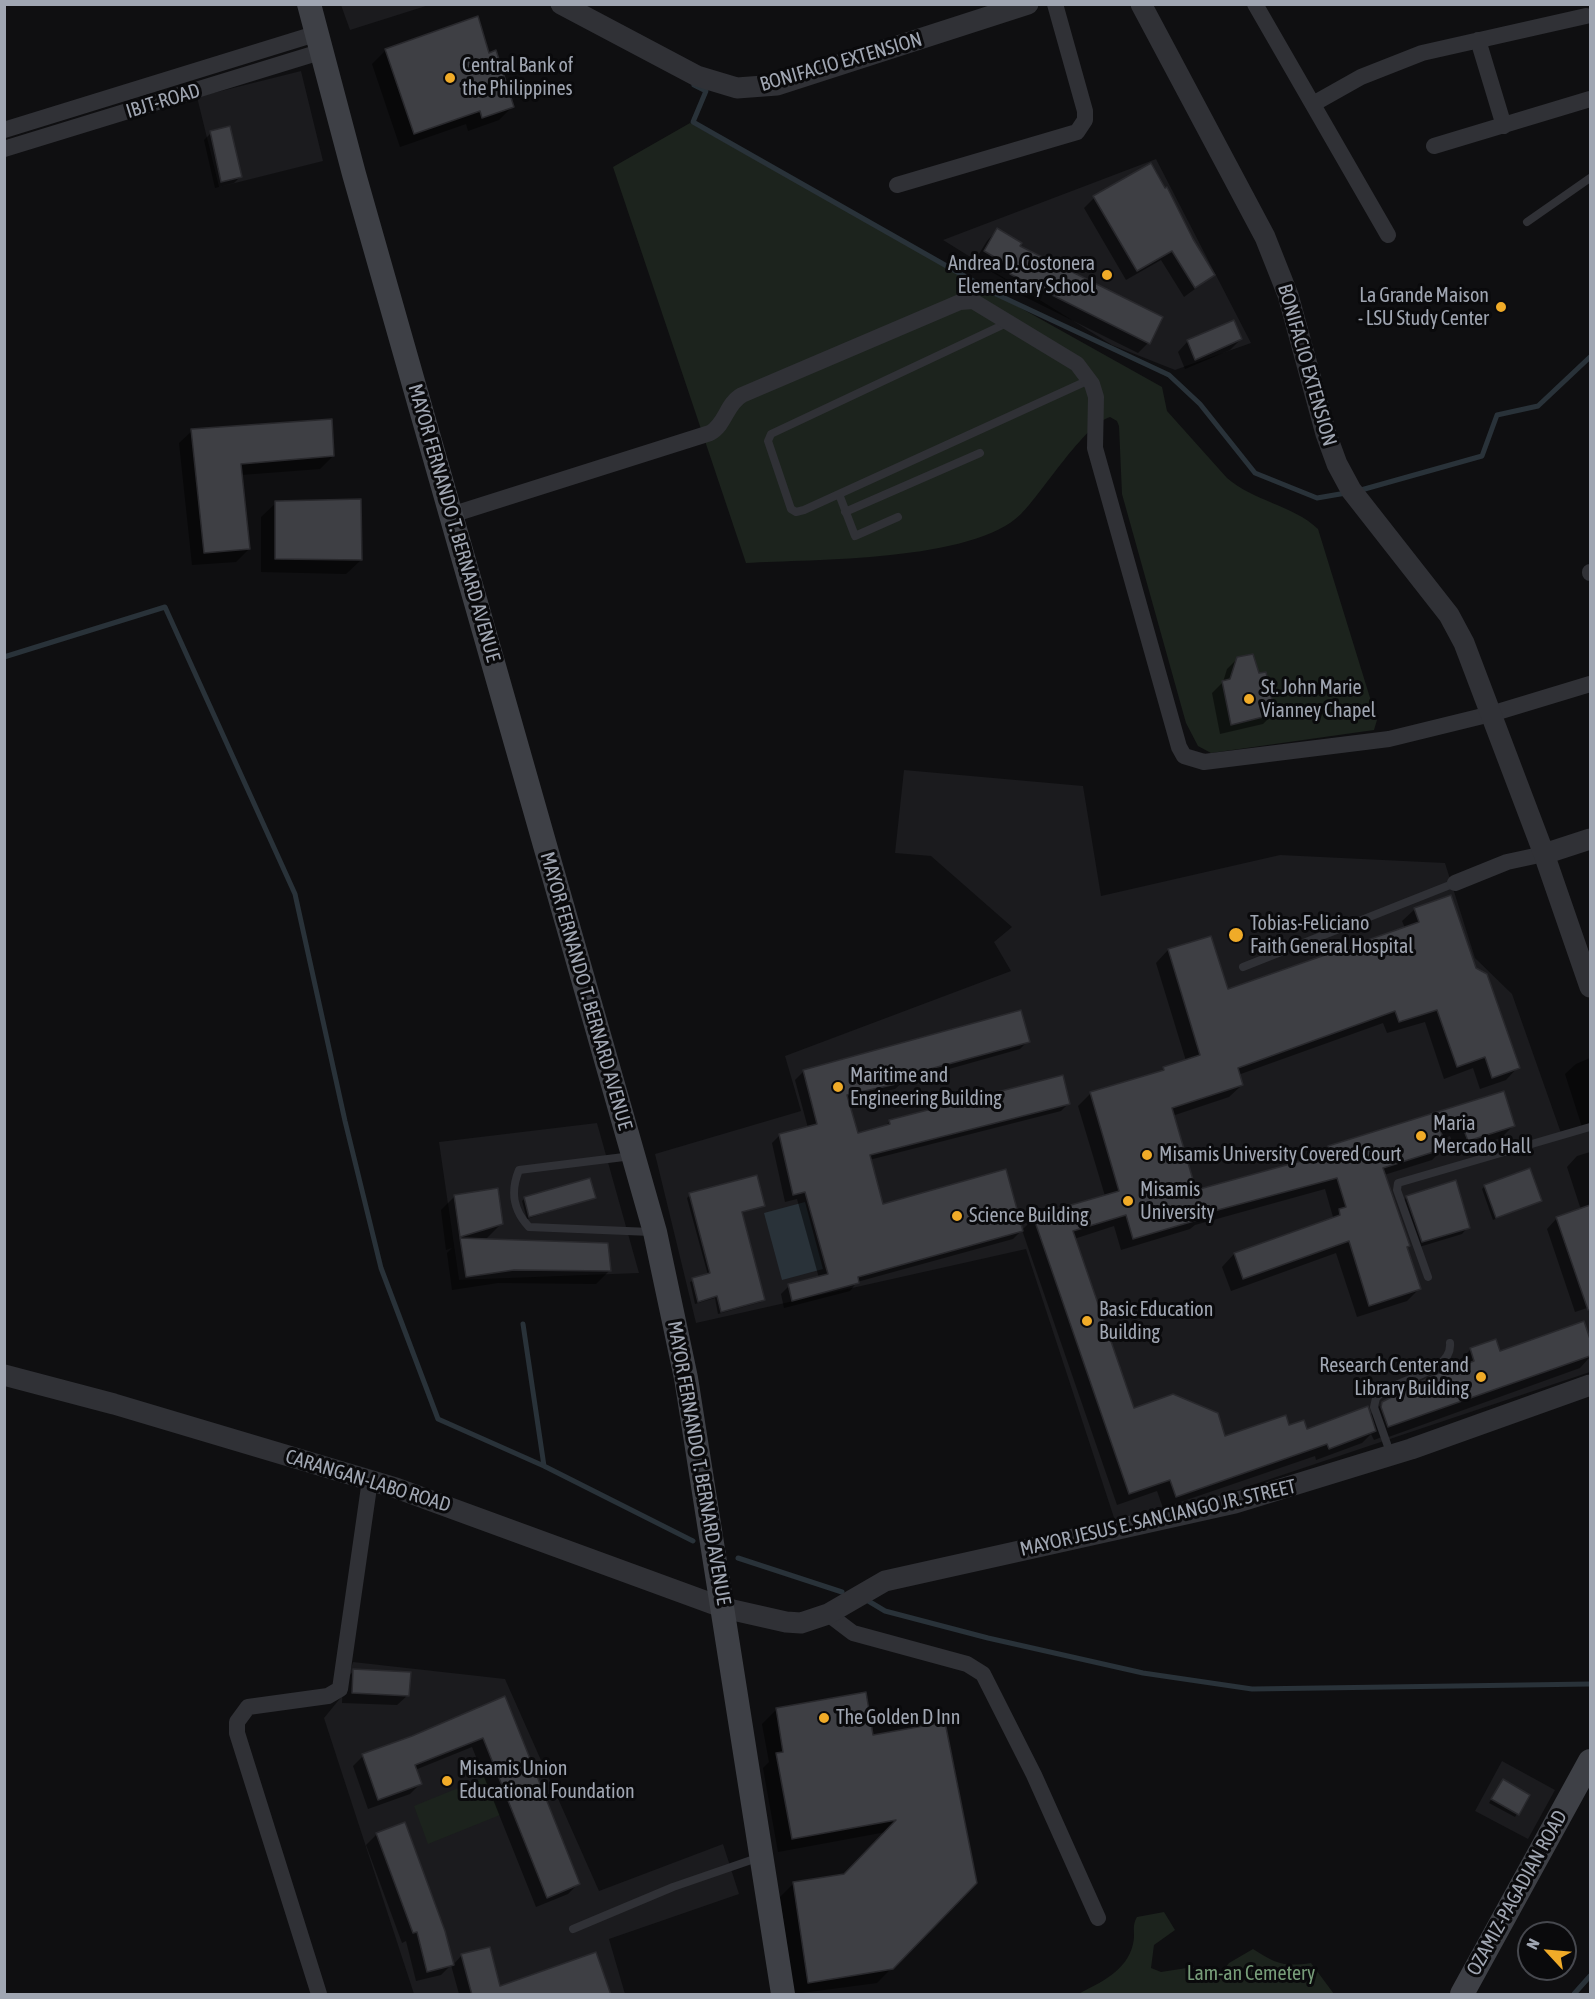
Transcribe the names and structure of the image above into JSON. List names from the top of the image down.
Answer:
{
  "streets": {
    "main road": ["MAYOR FERNANDO T. BERNARD AVENUE", "OZAMIZ-PAGADIAN ROAD"],
    "street": [
      "BONIFACIO EXTENSION",
      "IBJT-ROAD",
      "CARANGAN-LABO ROAD",
      "MAYOR JESUS E. SANCIANGO JR. STREET"
    ]
  },
  "crossings": [
    ["IBJT-ROAD", "MAYOR FERNANDO T. BERNARD AVENUE"],
    ["MAYOR FERNANDO T. BERNARD AVENUE", "CARANGAN-LABO ROAD"],
    ["MAYOR FERNANDO T. BERNARD AVENUE", "MAYOR JESUS E. SANCIANGO JR. STREET"],
    ["CARANGAN-LABO ROAD", "MAYOR JESUS E. SANCIANGO JR. STREET"]
  ],
  "parks": ["Lam-an Cemetery"],
  "places": [
    "Central Bank of the Philippines",
    "Andrea D. Costonera Elementary School",
    "La Grande Maison - LSU Study Center",
    "St. John Marie Vianney Chapel",
    "Tobias-Feliciano Faith General Hospital",
    "Maritime and Engineering Building",
    "Maria Mercado Hall",
    "Misamis University Covered Court",
    "Misamis University",
    "Science Building",
    "Basic Education Building",
    "Research Center and Library Building",
    "The Golden D Inn",
    "Misamis Union Educational Foundation"
  ],
  "north": "top left"
}
